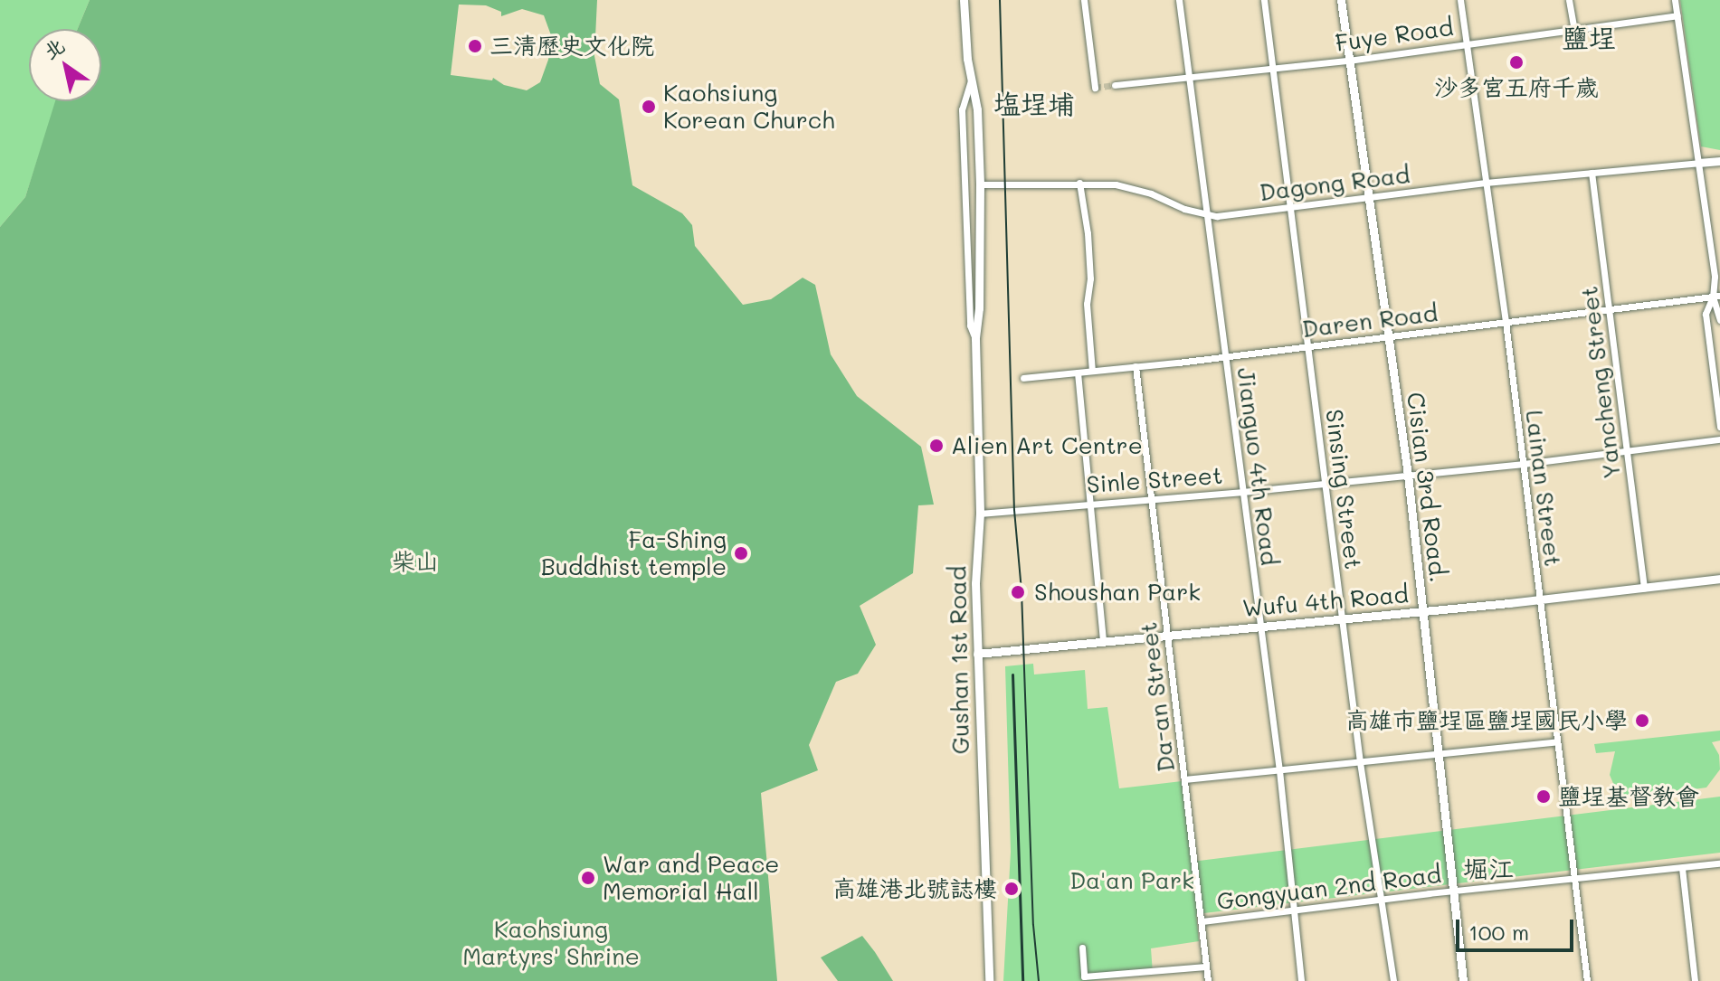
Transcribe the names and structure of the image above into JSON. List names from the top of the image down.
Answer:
{
  "streets": {
    "street": [
      "Fuye Road",
      "Dagong Road",
      "Daren Road",
      "Yancheng Street",
      "Jianguo 4th Road",
      "Sinle Street",
      "Cisian 3rd Road.",
      "Lainan Street",
      "Sinsing Street",
      "Wufu 4th Road",
      "Gushan 1st Road",
      "Da-an Street",
      "Gongyuan 2nd Road"
    ]
  },
  "crossings": [
    ["Fuye Road", "Jianguo 4th Road"],
    ["Fuye Road", "Cisian 3rd Road."],
    ["Fuye Road", "Lainan Street"],
    ["Fuye Road", "Sinsing Street"],
    ["Dagong Road", "Yancheng Street"],
    ["Dagong Road", "Jianguo 4th Road"],
    ["Dagong Road", "Cisian 3rd Road."],
    ["Dagong Road", "Lainan Street"],
    ["Dagong Road", "Sinsing Street"],
    ["Dagong Road", "Gushan 1st Road"],
    ["Daren Road", "Yancheng Street"],
    ["Daren Road", "Jianguo 4th Road"],
    ["Daren Road", "Cisian 3rd Road."],
    ["Daren Road", "Lainan Street"],
    ["Daren Road", "Sinsing Street"],
    ["Daren Road", "Da-an Street"],
    ["Yancheng Street", "Sinle Street"],
    ["Yancheng Street", "Wufu 4th Road"],
    ["Jianguo 4th Road", "Sinle Street"],
    ["Jianguo 4th Road", "Wufu 4th Road"],
    ["Jianguo 4th Road", "Gongyuan 2nd Road"],
    ["Sinle Street", "Cisian 3rd Road."],
    ["Sinle Street", "Lainan Street"],
    ["Sinle Street", "Sinsing Street"],
    ["Sinle Street", "Gushan 1st Road"],
    ["Sinle Street", "Da-an Street"],
    ["Cisian 3rd Road.", "Wufu 4th Road"],
    ["Cisian 3rd Road.", "Gongyuan 2nd Road"],
    ["Lainan Street", "Wufu 4th Road"],
    ["Lainan Street", "Gongyuan 2nd Road"],
    ["Sinsing Street", "Wufu 4th Road"],
    ["Sinsing Street", "Gongyuan 2nd Road"],
    ["Wufu 4th Road", "Gushan 1st Road"],
    ["Wufu 4th Road", "Da-an Street"],
    ["Da-an Street", "Gongyuan 2nd Road"]
  ],
  "districts": ["鹽埕", "塩埕埔", "堀江"],
  "parks": ["柴山", "Da'an Park", "Kaohsiung Martyrs' Shrine"],
  "places": [
    "三清歷史文化院",
    "沙多宮五府千歲",
    "Kaohsiung Korean Church",
    "Alien Art Centre",
    "Fa-Shing Buddhist temple",
    "Shoushan Park",
    "高雄市鹽埕區鹽埕國民小學",
    "鹽埕基督教會",
    "War and Peace Memorial Hall",
    "高雄港北號誌樓"
  ],
  "scale_bar": "100 m",
  "north": "top left"
}
